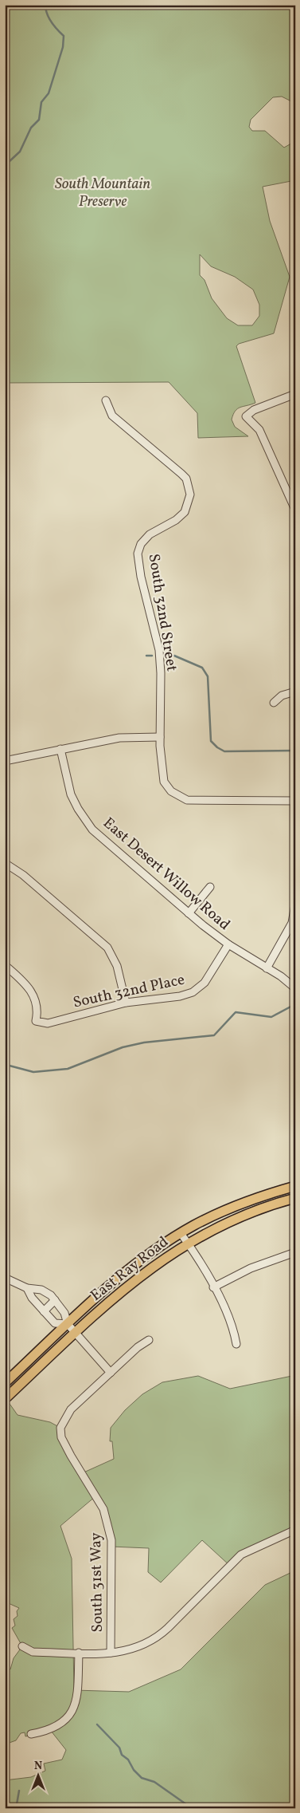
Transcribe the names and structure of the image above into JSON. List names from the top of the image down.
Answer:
{
  "streets": {
    "main road": ["East Ray Road"],
    "street": [
      "South 32nd Street",
      "East Desert Willow Road",
      "South 32nd Place",
      "South 31st Way"
    ]
  },
  "crossings": [
    ["East Desert Willow Road", "South 32nd Place"]
  ],
  "parks": ["South Mountain Preserve"],
  "north": "top"
}
